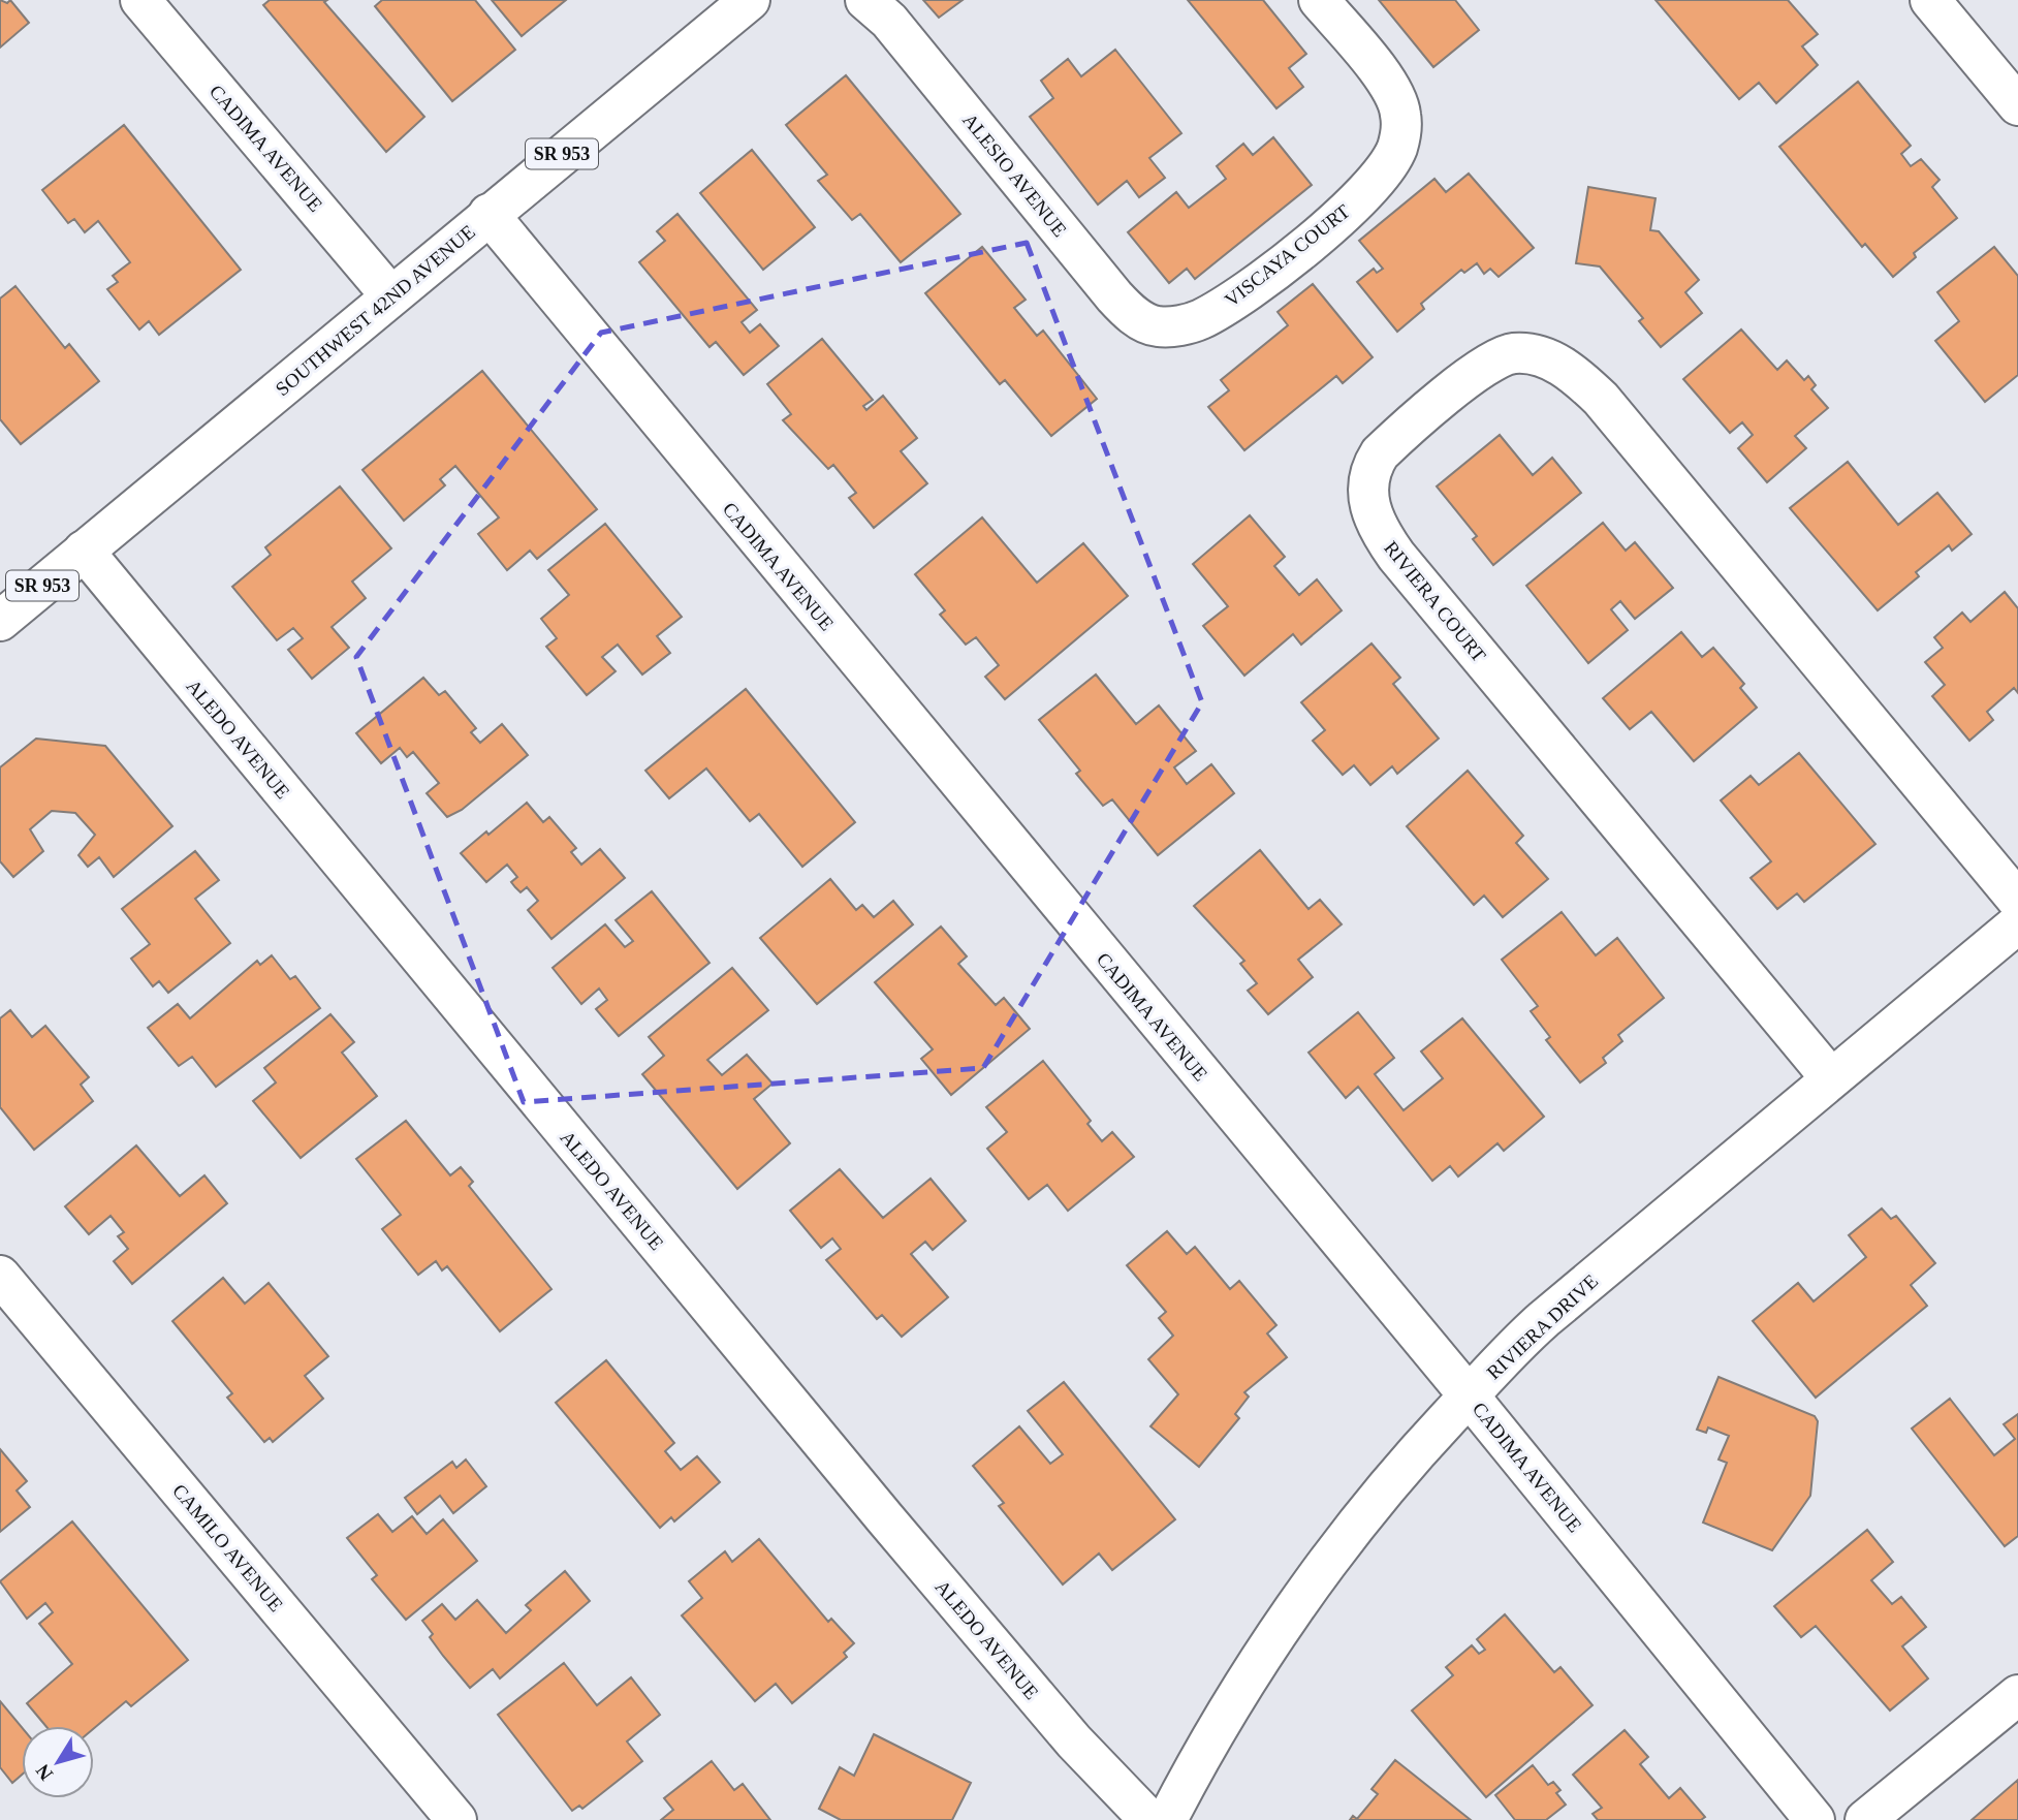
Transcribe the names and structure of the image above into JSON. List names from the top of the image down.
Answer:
{
  "streets": {
    "street": [
      "CADIMA AVENUE",
      "SR 953",
      "ALESIO AVENUE",
      "VISCAYA COURT",
      "SOUTHWEST 42ND AVENUE",
      "RIVIERA COURT",
      "ALEDO AVENUE",
      "RIVIERA DRIVE",
      "CAMILO AVENUE"
    ]
  },
  "crossings": [
    ["CADIMA AVENUE", "SOUTHWEST 42ND AVENUE"],
    ["CADIMA AVENUE", "RIVIERA DRIVE"],
    ["ALESIO AVENUE", "VISCAYA COURT"],
    ["SOUTHWEST 42ND AVENUE", "ALEDO AVENUE"],
    ["RIVIERA COURT", "RIVIERA DRIVE"]
  ],
  "north": "bottom left"
}
